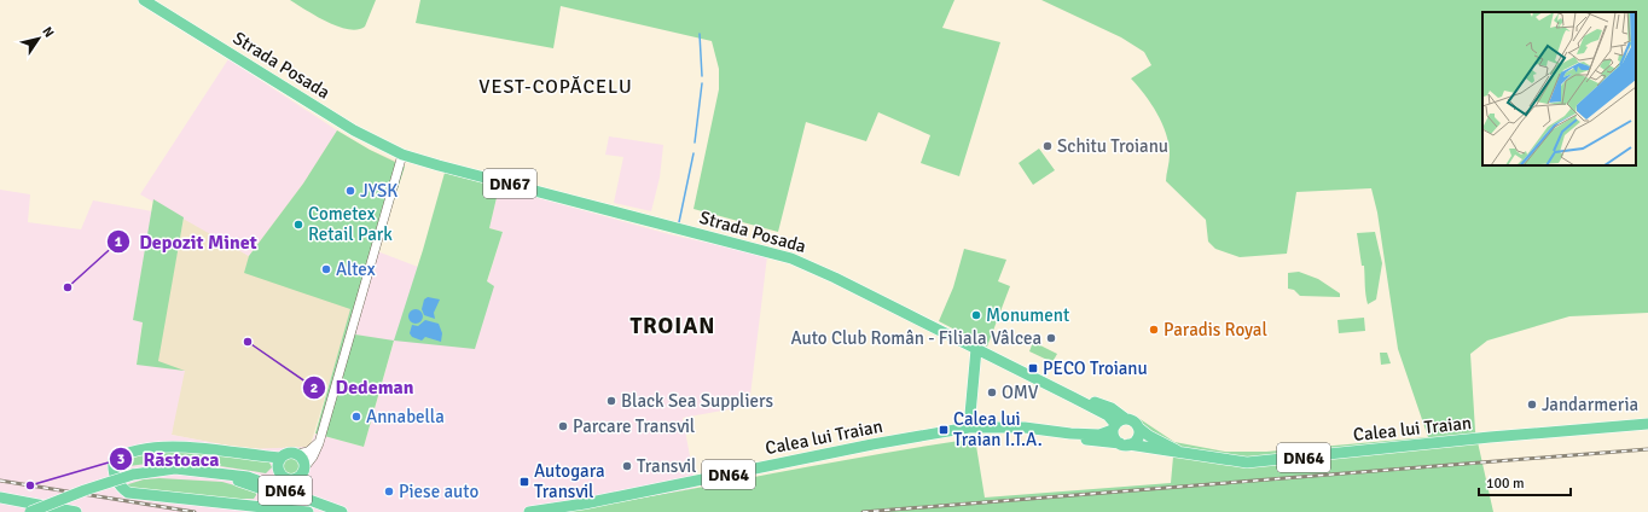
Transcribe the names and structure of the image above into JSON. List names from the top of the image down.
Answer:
{
  "streets": {
    "main road": [
      "Strada Posada",
      "DN67",
      "Calea lui Traian",
      "DN64"
    ]
  },
  "crossings": [
    ["Strada Posada", "Calea lui Traian"]
  ],
  "districts": ["VEST-COPĂCELU", "TROIAN"],
  "places": {
    "other": [
      "Schitu Troianu",
      "JYSK",
      "Cometex Retail Park",
      "Altex",
      "Depozit Minet",
      "Monument",
      "Paradis Royal",
      "Auto Club Român - Filiala Vâlcea",
      "Dedeman",
      "OMV",
      "Black Sea Suppliers",
      "Jandarmeria",
      "Annabella",
      "Parcare Transvil",
      "Transvil",
      "Răstoaca",
      "Piese auto"
    ],
    "transit": ["PECO Troianu", "Calea lui Traian I.T.A.", "Autogara Transvil"]
  },
  "scale_bar": "100 m",
  "north": "top right"
}
